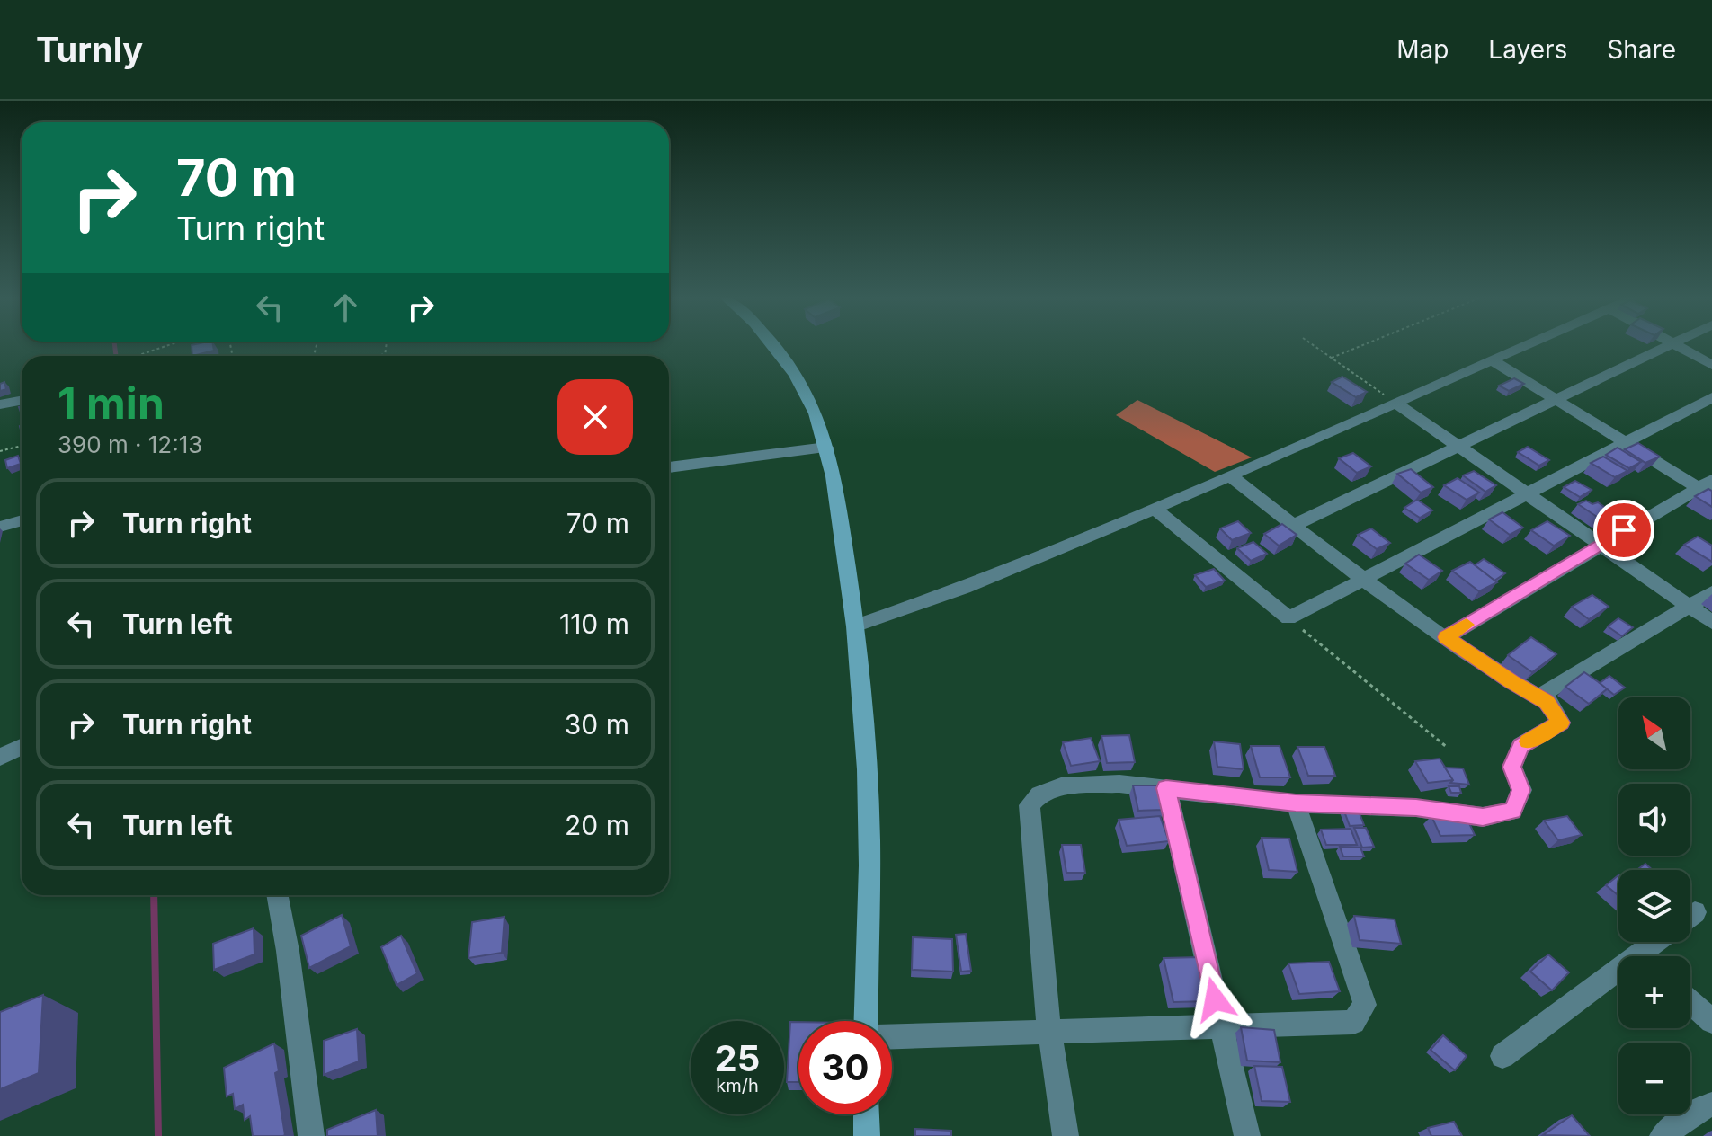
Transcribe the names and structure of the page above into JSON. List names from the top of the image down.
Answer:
{
  "north": "top left",
  "page": {
    "header": "Turnly",
    "nav": ["Map", "Layers", "Share"],
    "turn": ["70 m", "Turn right"],
    "heading": ["1 min", "390 m · 12:13"],
    "list": [
      {
        "name": "Turn right",
        "value": "70 m"
      },
      {
        "name": "Turn left",
        "value": "110 m"
      },
      {
        "name": "Turn right",
        "value": "30 m"
      },
      {
        "name": "Turn left",
        "value": "20 m"
      }
    ],
    "map_buttons": ["+", "−"],
    "speed": "25 km/h",
    "limit": "30"
  }
}
